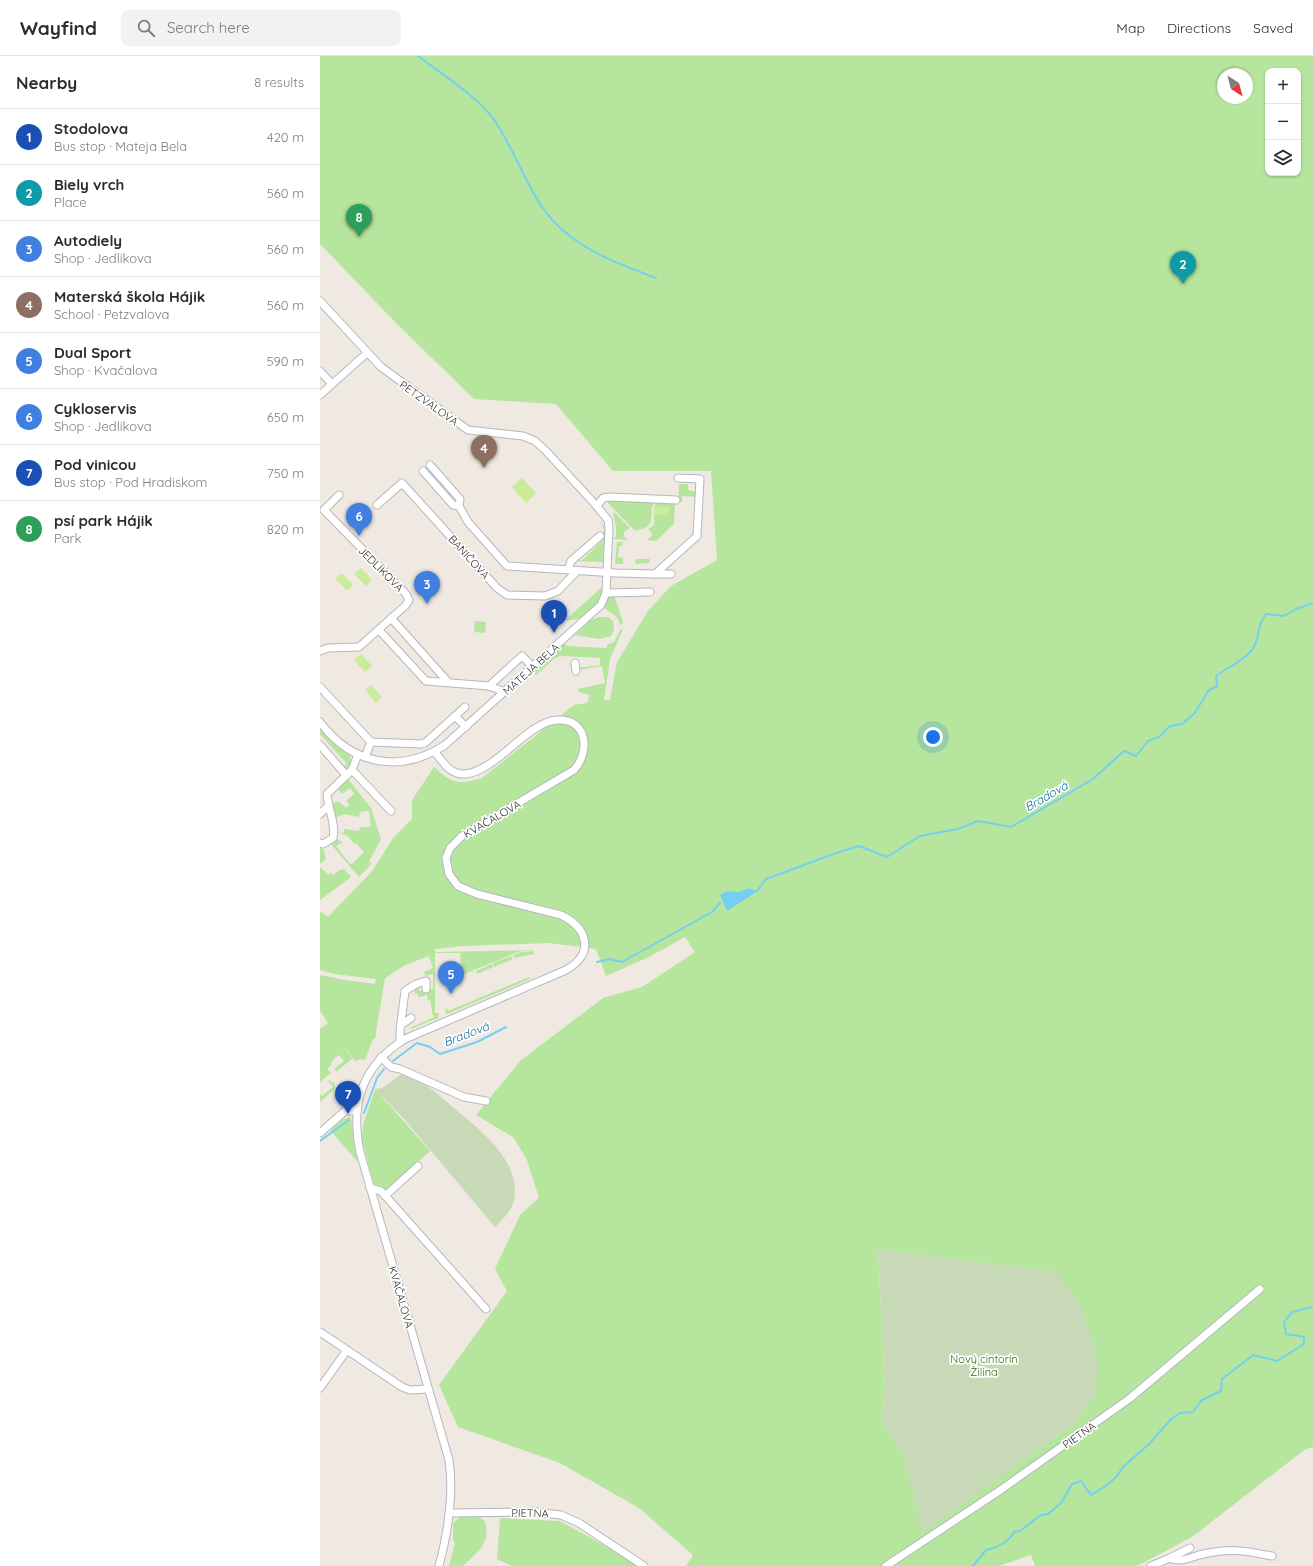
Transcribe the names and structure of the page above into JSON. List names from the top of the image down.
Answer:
{
  "streets": {
    "street": [
      "PETZVALOVA",
      "BANIČOVA",
      "JEDLÍKOVA",
      "MATEJA BELA",
      "KVAČALOVA",
      "PIETNA"
    ]
  },
  "crossings": [
    ["PETZVALOVA", "MATEJA BELA"],
    ["BANIČOVA", "MATEJA BELA"],
    ["MATEJA BELA", "KVAČALOVA"],
    ["KVAČALOVA", "PIETNA"]
  ],
  "water": ["Bradová"],
  "parks": ["Nový cintorín Žilina"],
  "north": "bottom right",
  "page": {
    "header": "Wayfind",
    "search": "Search here",
    "nav": ["Map", "Directions", "Saved"],
    "heading": ["Nearby", "8 results"],
    "map_buttons": ["+", "−"],
    "list": [
      {
        "mark": "1",
        "name": "Stodolova",
        "note": "Bus stop · Mateja Bela",
        "value": "420 m"
      },
      {
        "mark": "2",
        "name": "Biely vrch",
        "note": "Place",
        "value": "560 m"
      },
      {
        "mark": "3",
        "name": "Autodiely",
        "note": "Shop · Jedlíkova",
        "value": "560 m"
      },
      {
        "mark": "4",
        "name": "Materská škola Hájik",
        "note": "School · Petzvalova",
        "value": "560 m"
      },
      {
        "mark": "5",
        "name": "Dual Sport",
        "note": "Shop · Kvačalova",
        "value": "590 m"
      },
      {
        "mark": "6",
        "name": "Cykloservis",
        "note": "Shop · Jedlíkova",
        "value": "650 m"
      },
      {
        "mark": "7",
        "name": "Pod vinicou",
        "note": "Bus stop · Pod Hradiskom",
        "value": "750 m"
      },
      {
        "mark": "8",
        "name": "psí park Hájik",
        "note": "Park",
        "value": "820 m"
      }
    ],
    "pins": [
      "8",
      "2",
      "4",
      "6",
      "3",
      "1",
      "5",
      "7"
    ]
  }
}
